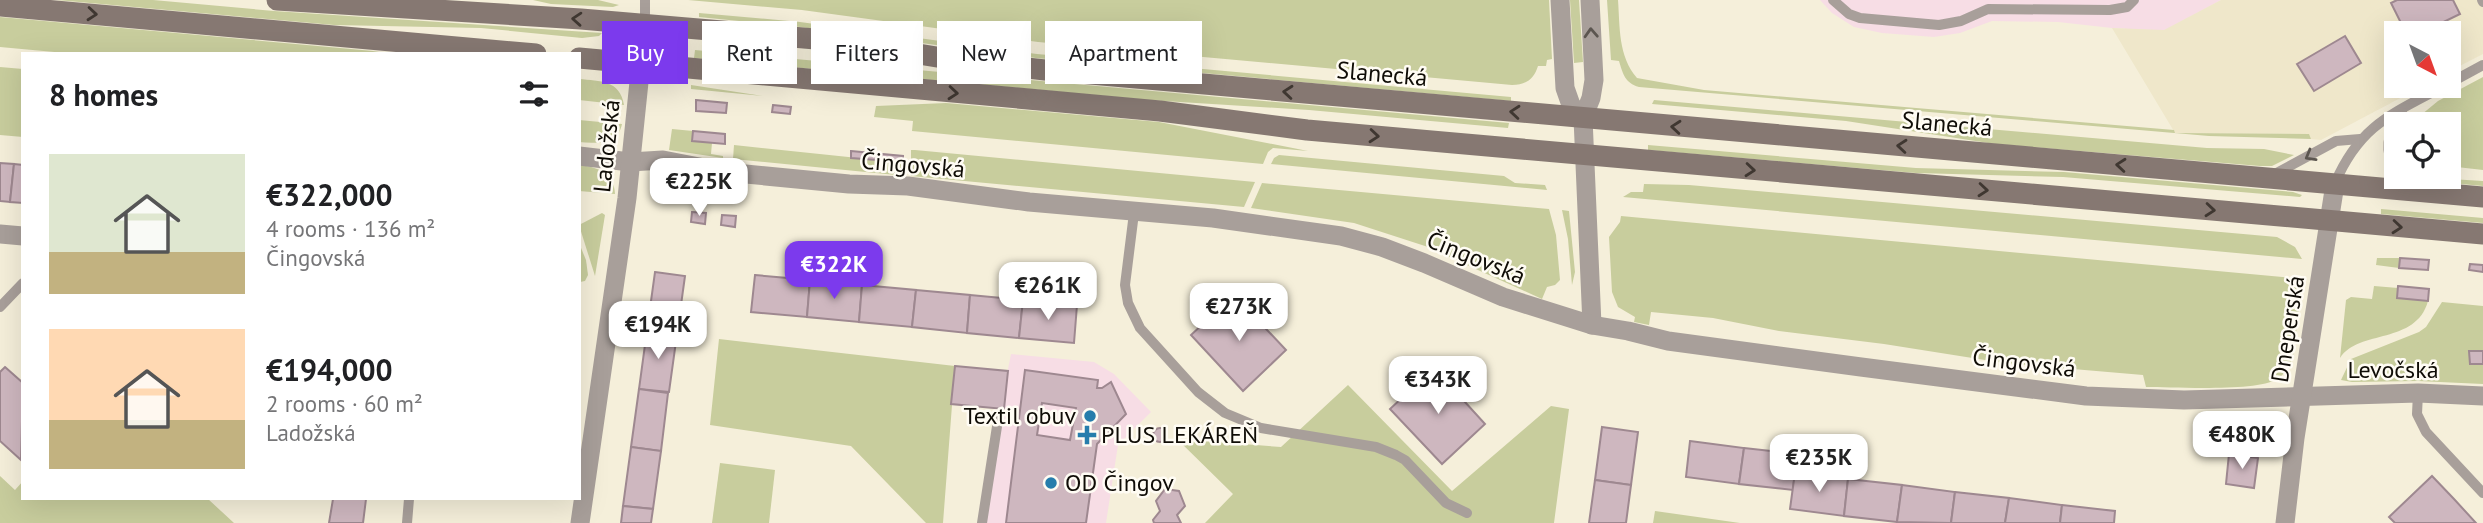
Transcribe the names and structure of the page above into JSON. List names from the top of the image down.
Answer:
{
  "streets": {
    "main road": ["Slanecká"],
    "street": [
      "Ladožská",
      "Čingovská",
      "Dneperská",
      "Levočská"
    ]
  },
  "crossings": [
    ["Slanecká", "Dneperská"],
    ["Ladožská", "Čingovská"],
    ["Čingovská", "Dneperská"],
    ["Čingovská", "Levočská"],
    ["Dneperská", "Levočská"]
  ],
  "places": {
    "other": ["Textil obuv", "OD Čingov"],
    "health": ["PLUS LEKÁREŇ"]
  },
  "north": "bottom right",
  "page": {
    "chip": [
      "Buy",
      "Rent",
      "Filters",
      "New",
      "Apartment"
    ],
    "heading": "8 homes",
    "list": [
      {
        "name": "€322,000",
        "note": "4 rooms · 136 m² · Čingovská"
      },
      {
        "name": "€194,000",
        "note": "2 rooms · 60 m² · Ladožská"
      }
    ],
    "price": [
      "€225K",
      "€322K",
      "€261K",
      "€273K",
      "€194K",
      "€343K",
      "€480K",
      "€235K"
    ]
  }
}
